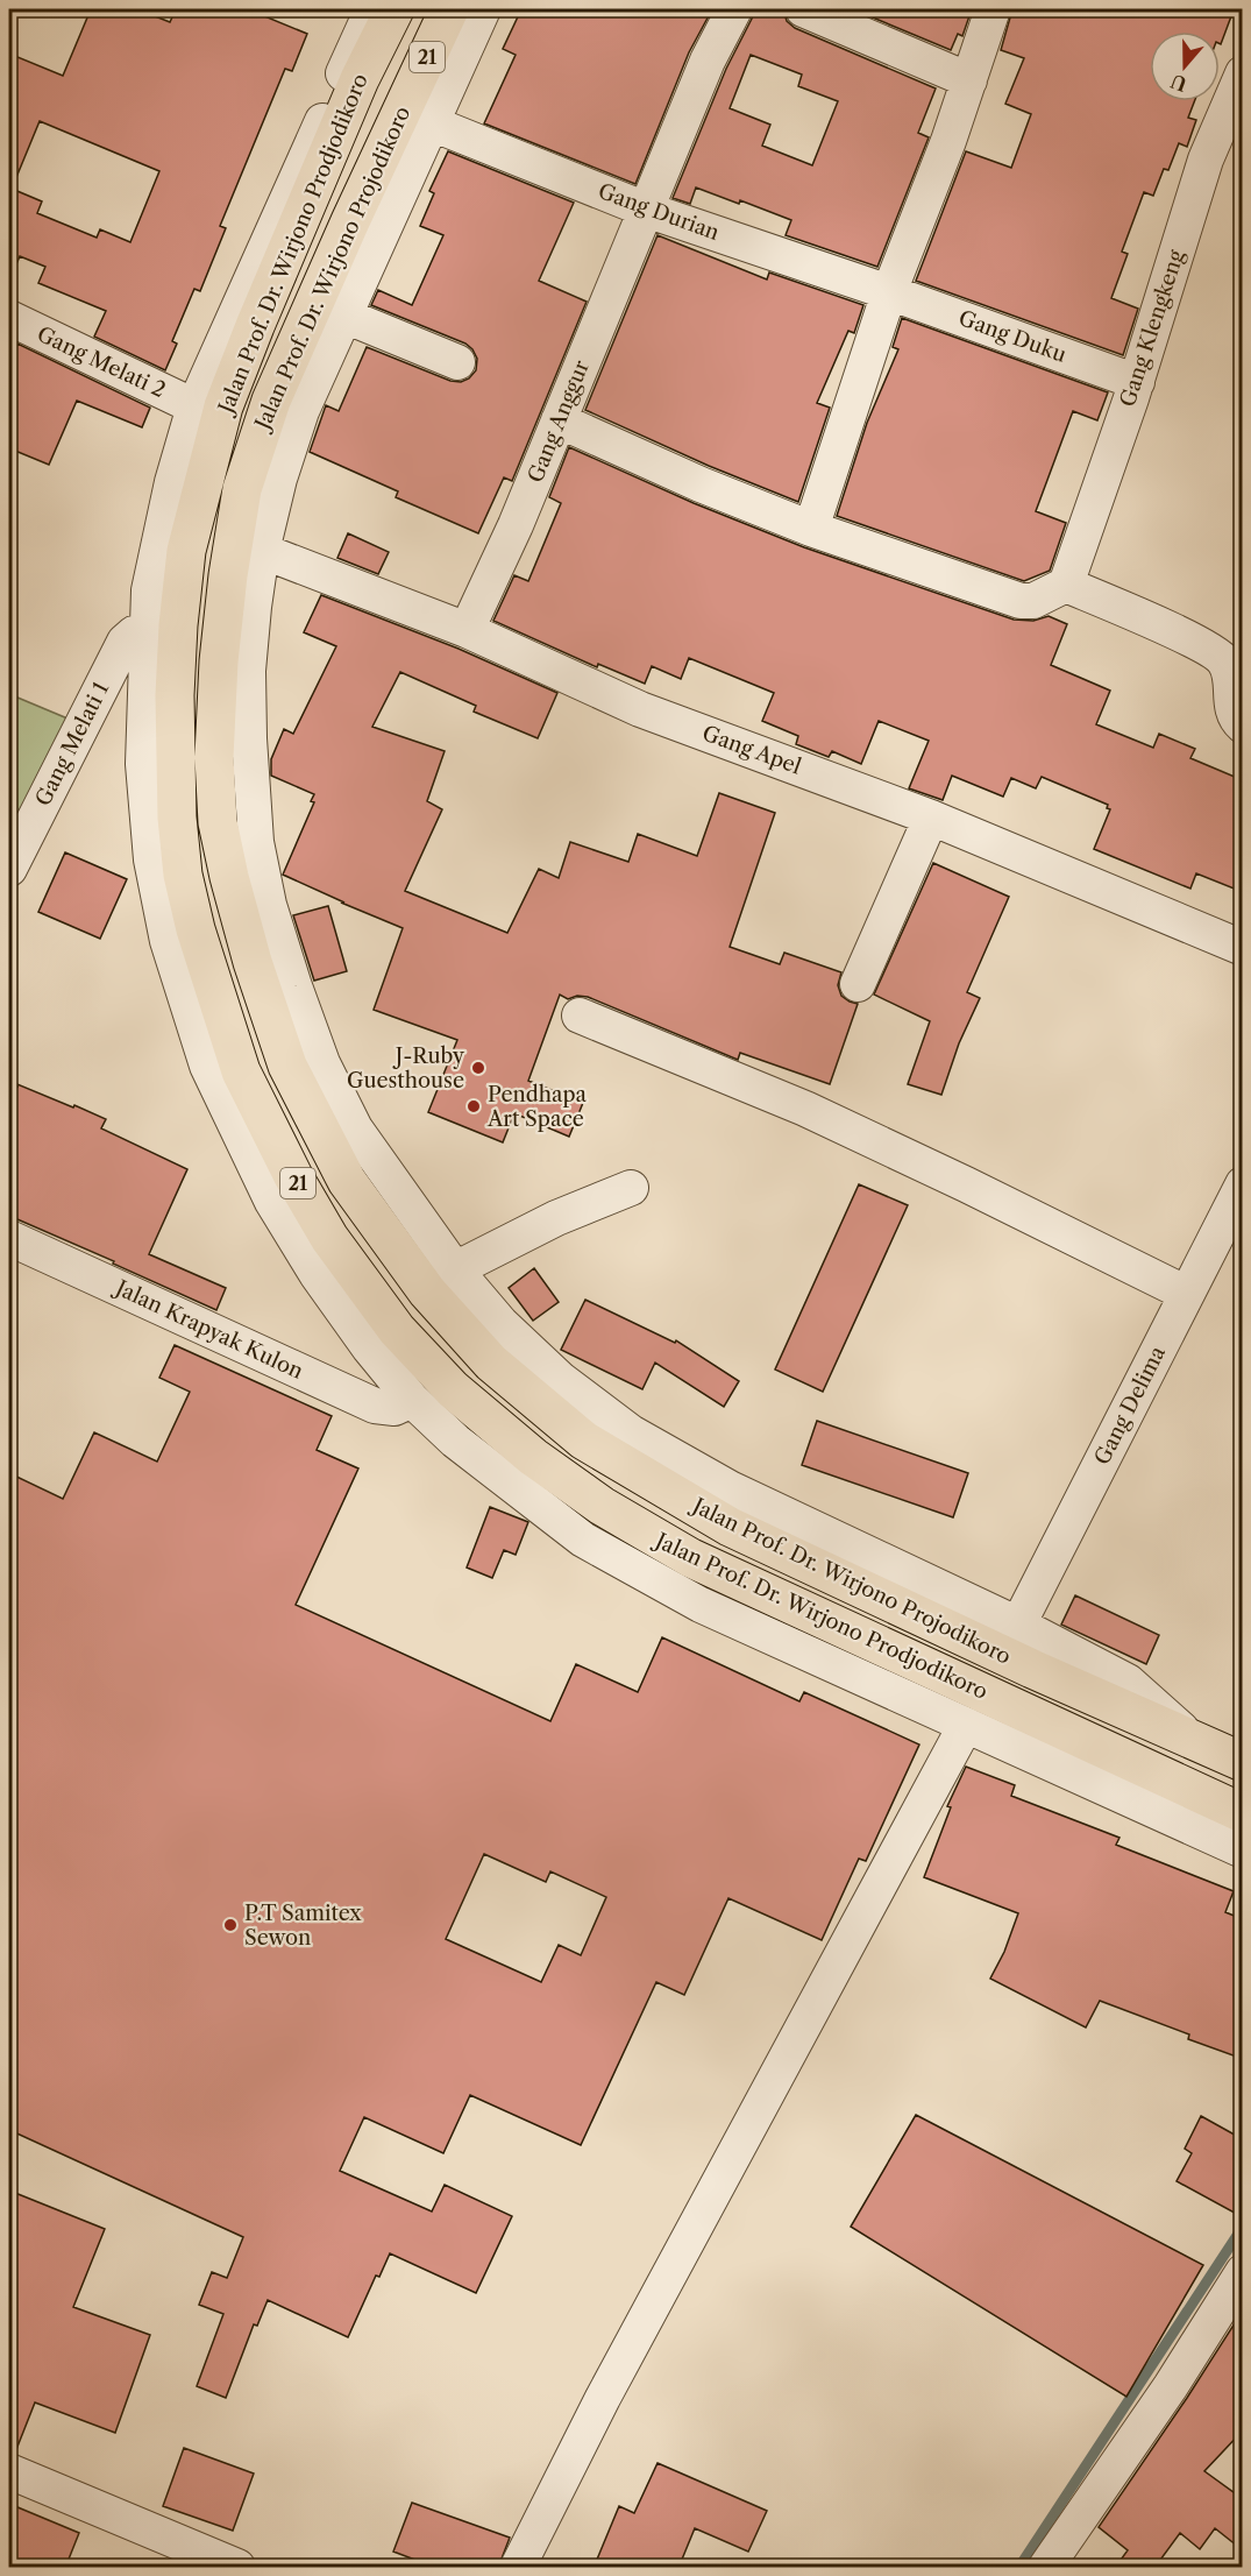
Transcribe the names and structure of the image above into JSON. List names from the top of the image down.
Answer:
{
  "streets": {
    "highway": ["21", "Jalan Prof. Dr. Wirjono Prodjodikoro", "Jalan Prof. Dr. Wirjono Projodikoro"],
    "street": [
      "Gang Durian",
      "Gang Klengkeng",
      "Gang Duku",
      "Gang Melati 2",
      "Gang Anggur",
      "Gang Melati 1",
      "Gang Apel",
      "Jalan Krapyak Kulon",
      "Gang Delima"
    ]
  },
  "crossings": [
    ["Gang Durian", "Jalan Prof. Dr. Wirjono Projodikoro"],
    ["Gang Durian", "Gang Duku"],
    ["Gang Durian", "Gang Anggur"],
    ["Gang Klengkeng", "Gang Duku"],
    ["Gang Anggur", "Gang Apel"]
  ],
  "places": ["J-Ruby Guesthouse", "Pendhapa Art Space", "P.T Samitex Sewon"],
  "north": "bottom"
}
